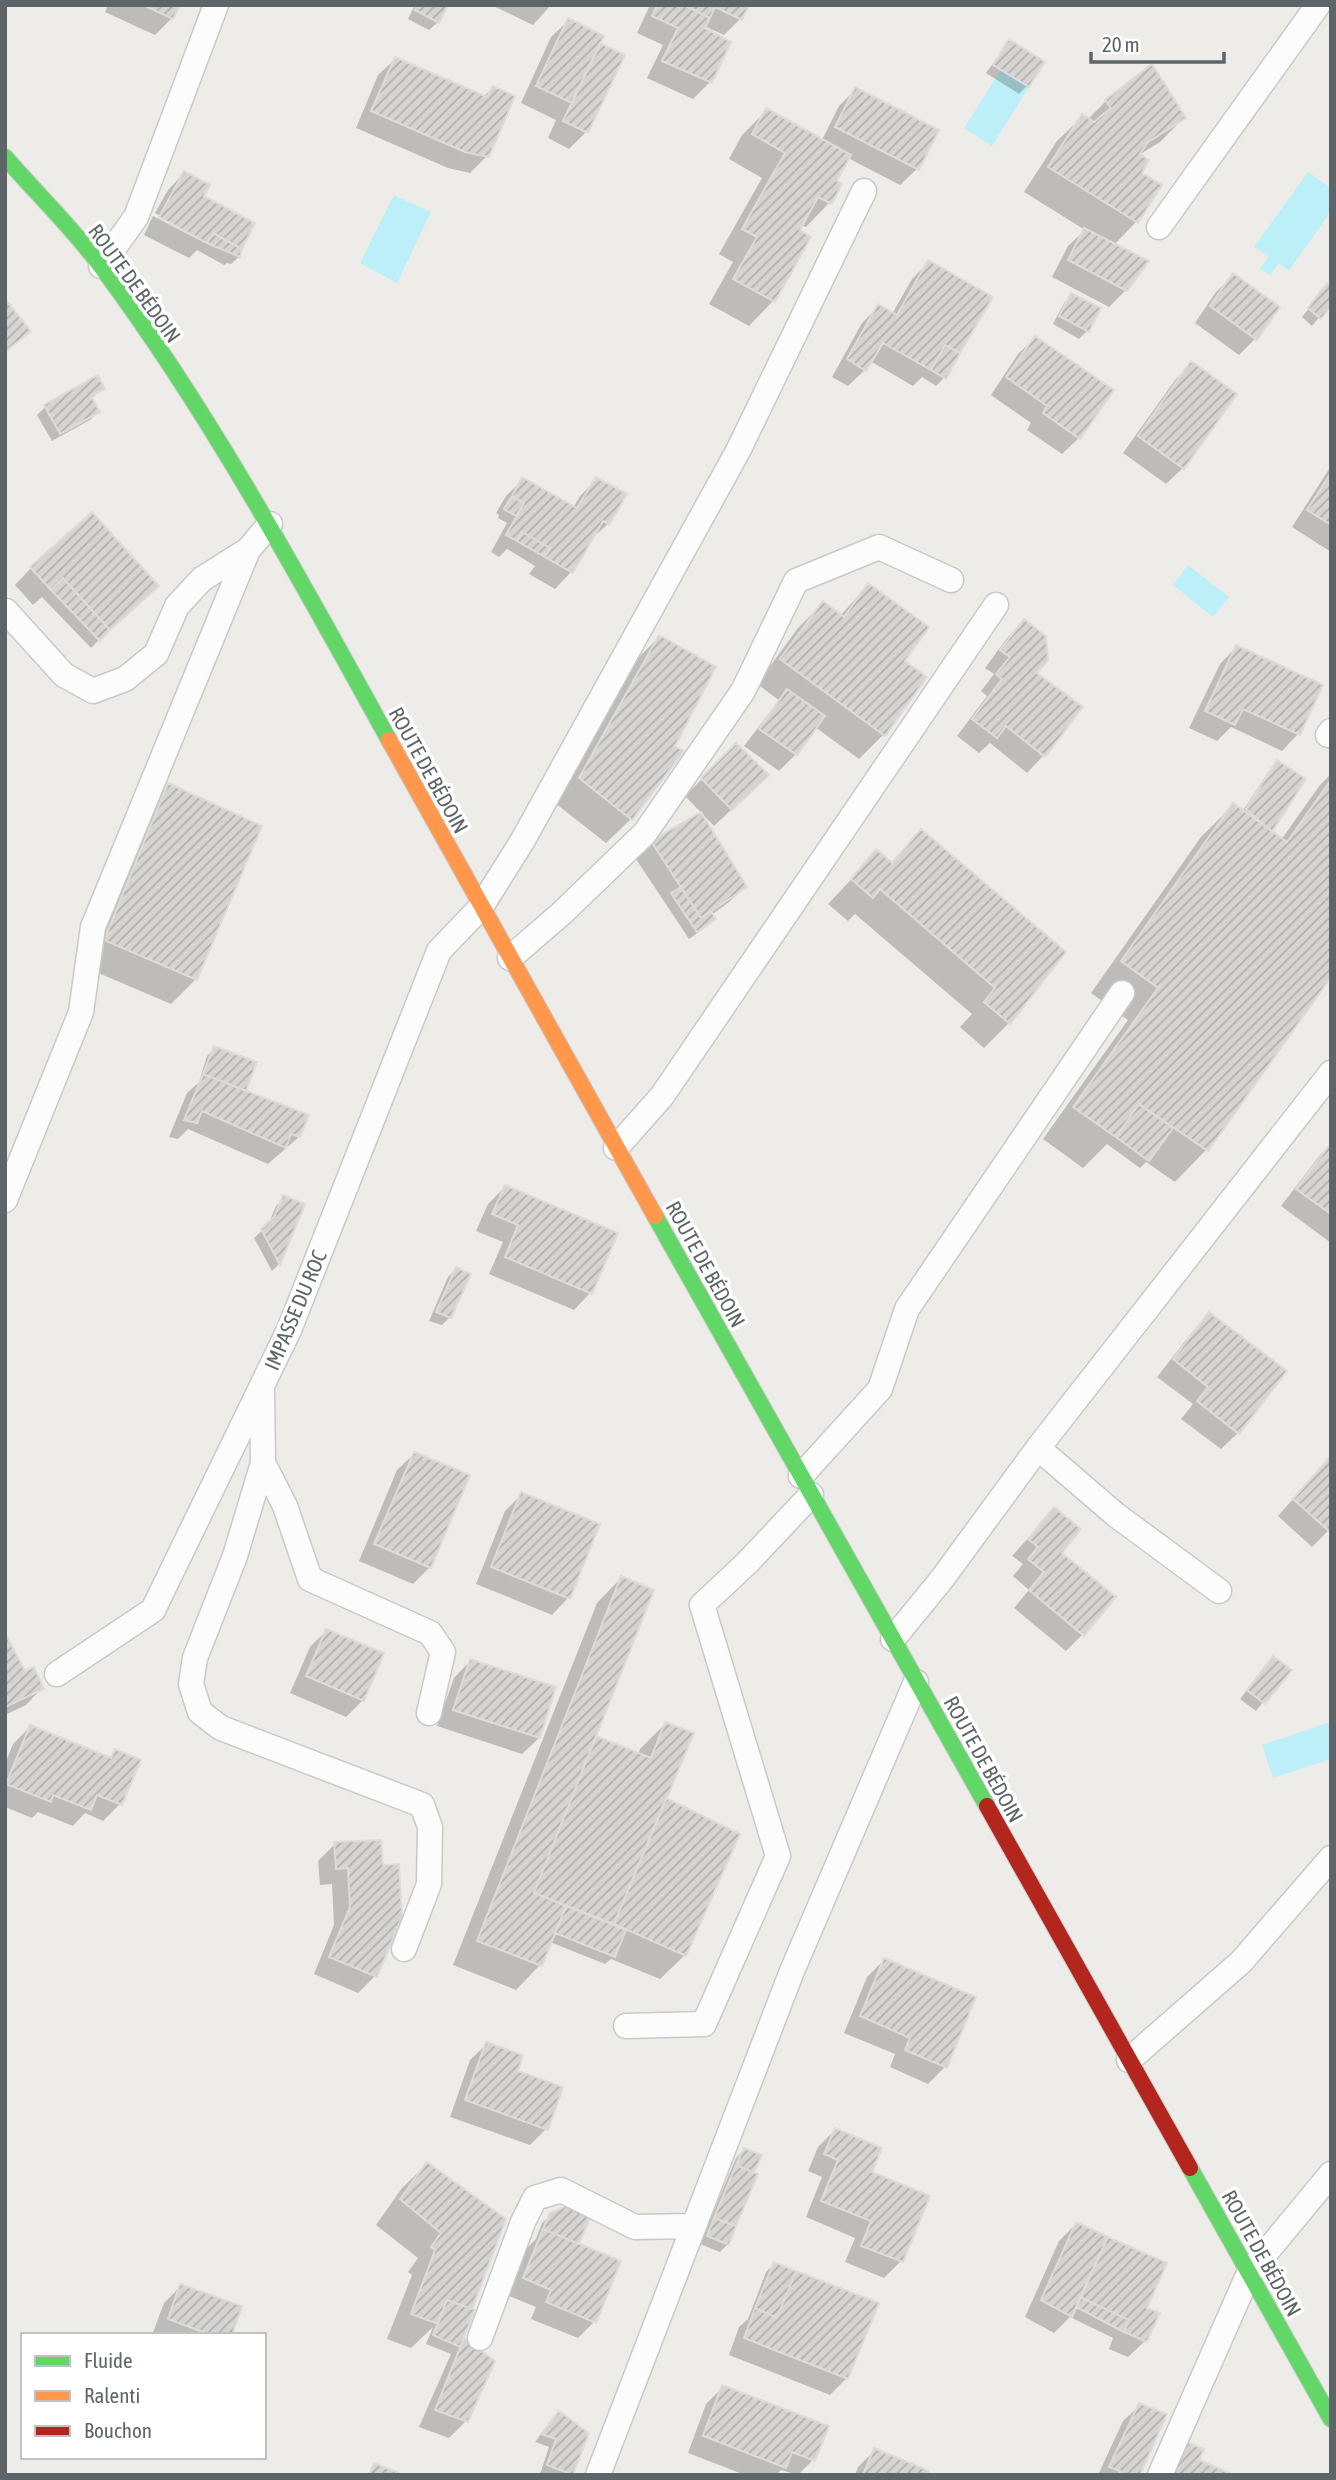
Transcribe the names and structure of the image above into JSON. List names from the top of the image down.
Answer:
{
  "streets": {
    "main road": ["ROUTE DE BÉDOIN"],
    "lane": ["IMPASSE DU ROC"]
  },
  "crossings": [
    ["ROUTE DE BÉDOIN", "IMPASSE DU ROC"]
  ],
  "legend": ["Fluide", "Ralenti", "Bouchon"],
  "scale_bar": "20 m"
}
